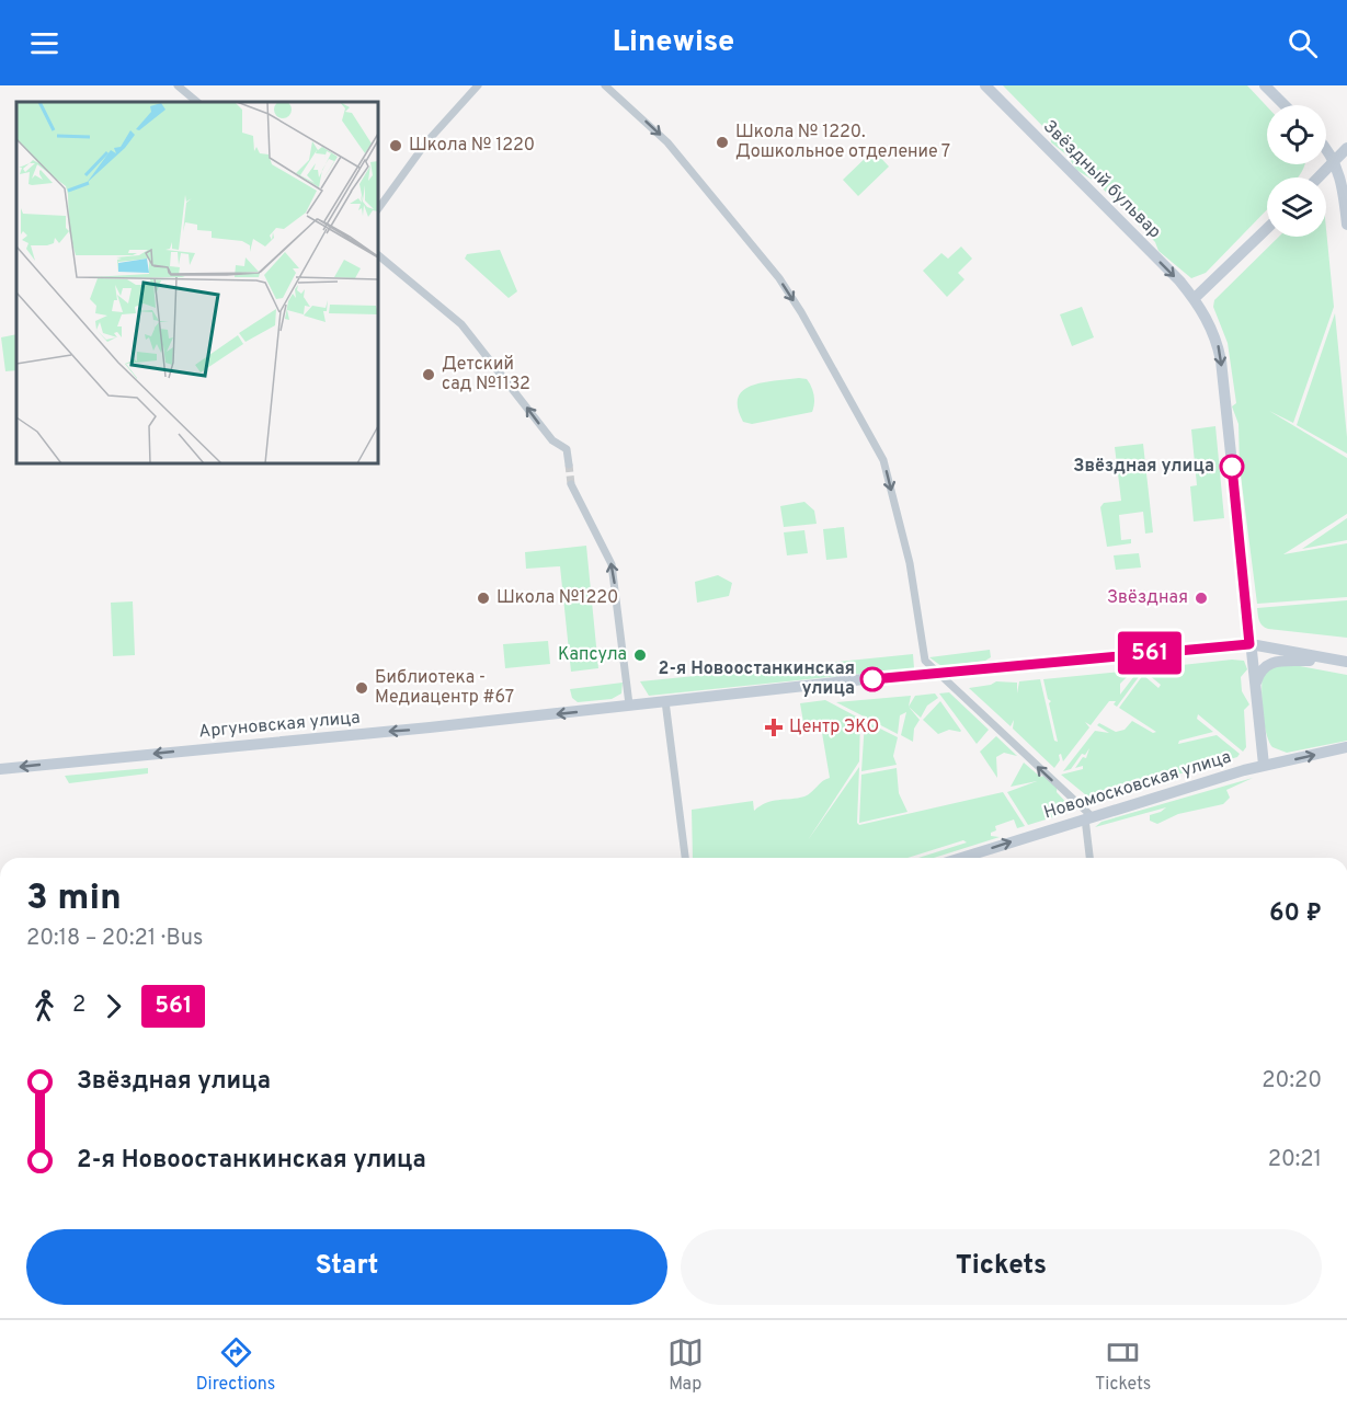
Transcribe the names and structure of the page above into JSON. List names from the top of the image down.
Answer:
{
  "streets": {
    "main road": ["Звёздный бульвар", "Аргуновская улица", "Новомосковская улица"]
  },
  "crossings": [
    ["Звёздный бульвар", "Аргуновская улица"],
    ["Звёздный бульвар", "Новомосковская улица"]
  ],
  "one_way": ["Звёздный бульвар", "Аргуновская улица", "Новомосковская улица"],
  "places": {
    "other": [
      "Школа № 1220. Дошкольное отделение 7",
      "Школа № 1220",
      "Детский сад №1132",
      "Звёздная улица",
      "Школа №1220",
      "Звёздная",
      "Капсула",
      "2-я Новоостанкинская улица",
      "Библиотека - Медиацентр #67"
    ],
    "health": ["Центр ЭКО"]
  },
  "lines": ["bus line 561"],
  "page": {
    "header": "Linewise",
    "on_map": "561",
    "heading": ["3 min", "20:18 – 20:21 · Bus", "60 ₽"],
    "legs": ["2", "561"],
    "list": [
      {
        "name": "Звёздная улица",
        "value": "20:20"
      },
      {
        "name": "2-я Новоостанкинская улица",
        "value": "20:21"
      }
    ],
    "buttons": ["Start", "Tickets"],
    "tabs": ["Directions", "Map", "Tickets"]
  }
}
